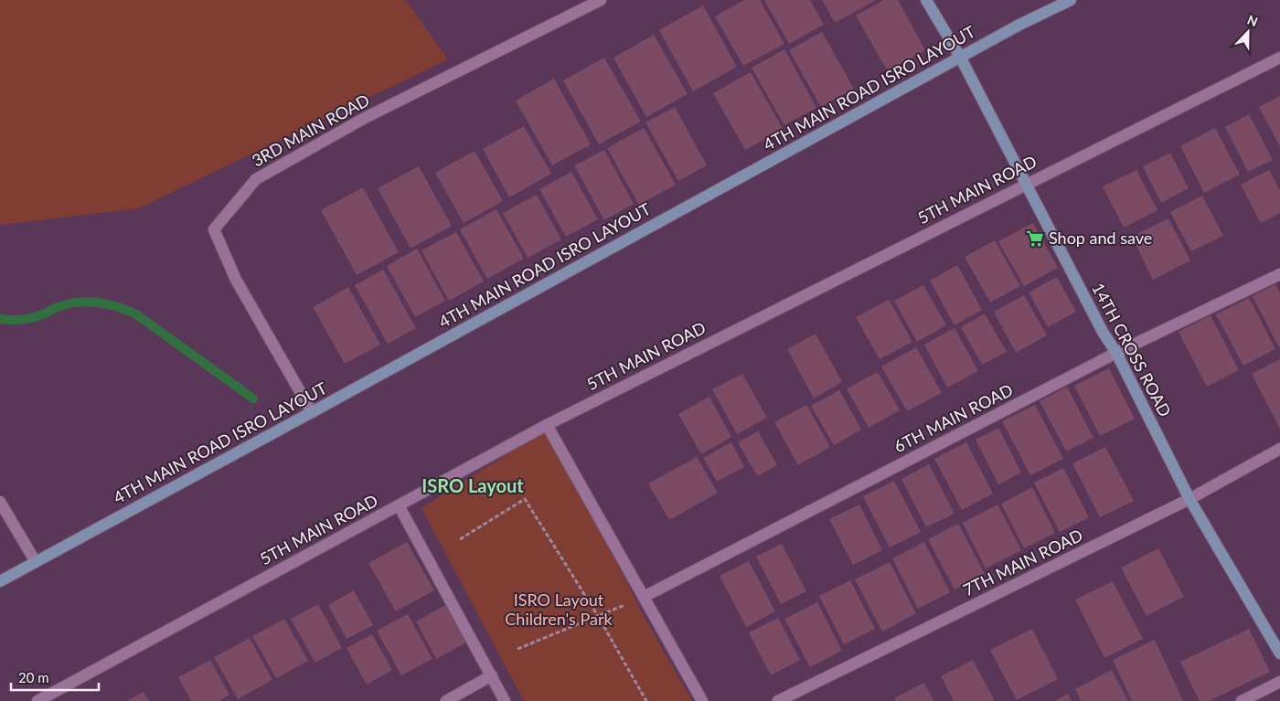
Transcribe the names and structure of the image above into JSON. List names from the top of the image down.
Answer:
{
  "streets": {
    "street": [
      "4TH MAIN ROAD ISRO LAYOUT",
      "3RD MAIN ROAD",
      "5TH MAIN ROAD",
      "14TH CROSS ROAD",
      "6TH MAIN ROAD",
      "7TH MAIN ROAD"
    ]
  },
  "crossings": [
    ["4TH MAIN ROAD ISRO LAYOUT", "3RD MAIN ROAD"],
    ["4TH MAIN ROAD ISRO LAYOUT", "14TH CROSS ROAD"],
    ["5TH MAIN ROAD", "14TH CROSS ROAD"],
    ["14TH CROSS ROAD", "6TH MAIN ROAD"],
    ["14TH CROSS ROAD", "7TH MAIN ROAD"]
  ],
  "districts": ["ISRO Layout"],
  "parks": ["ISRO Layout Children's Park"],
  "places": {
    "supermarket": ["Shop and save"]
  },
  "scale_bar": "20 m",
  "north": "top"
}
